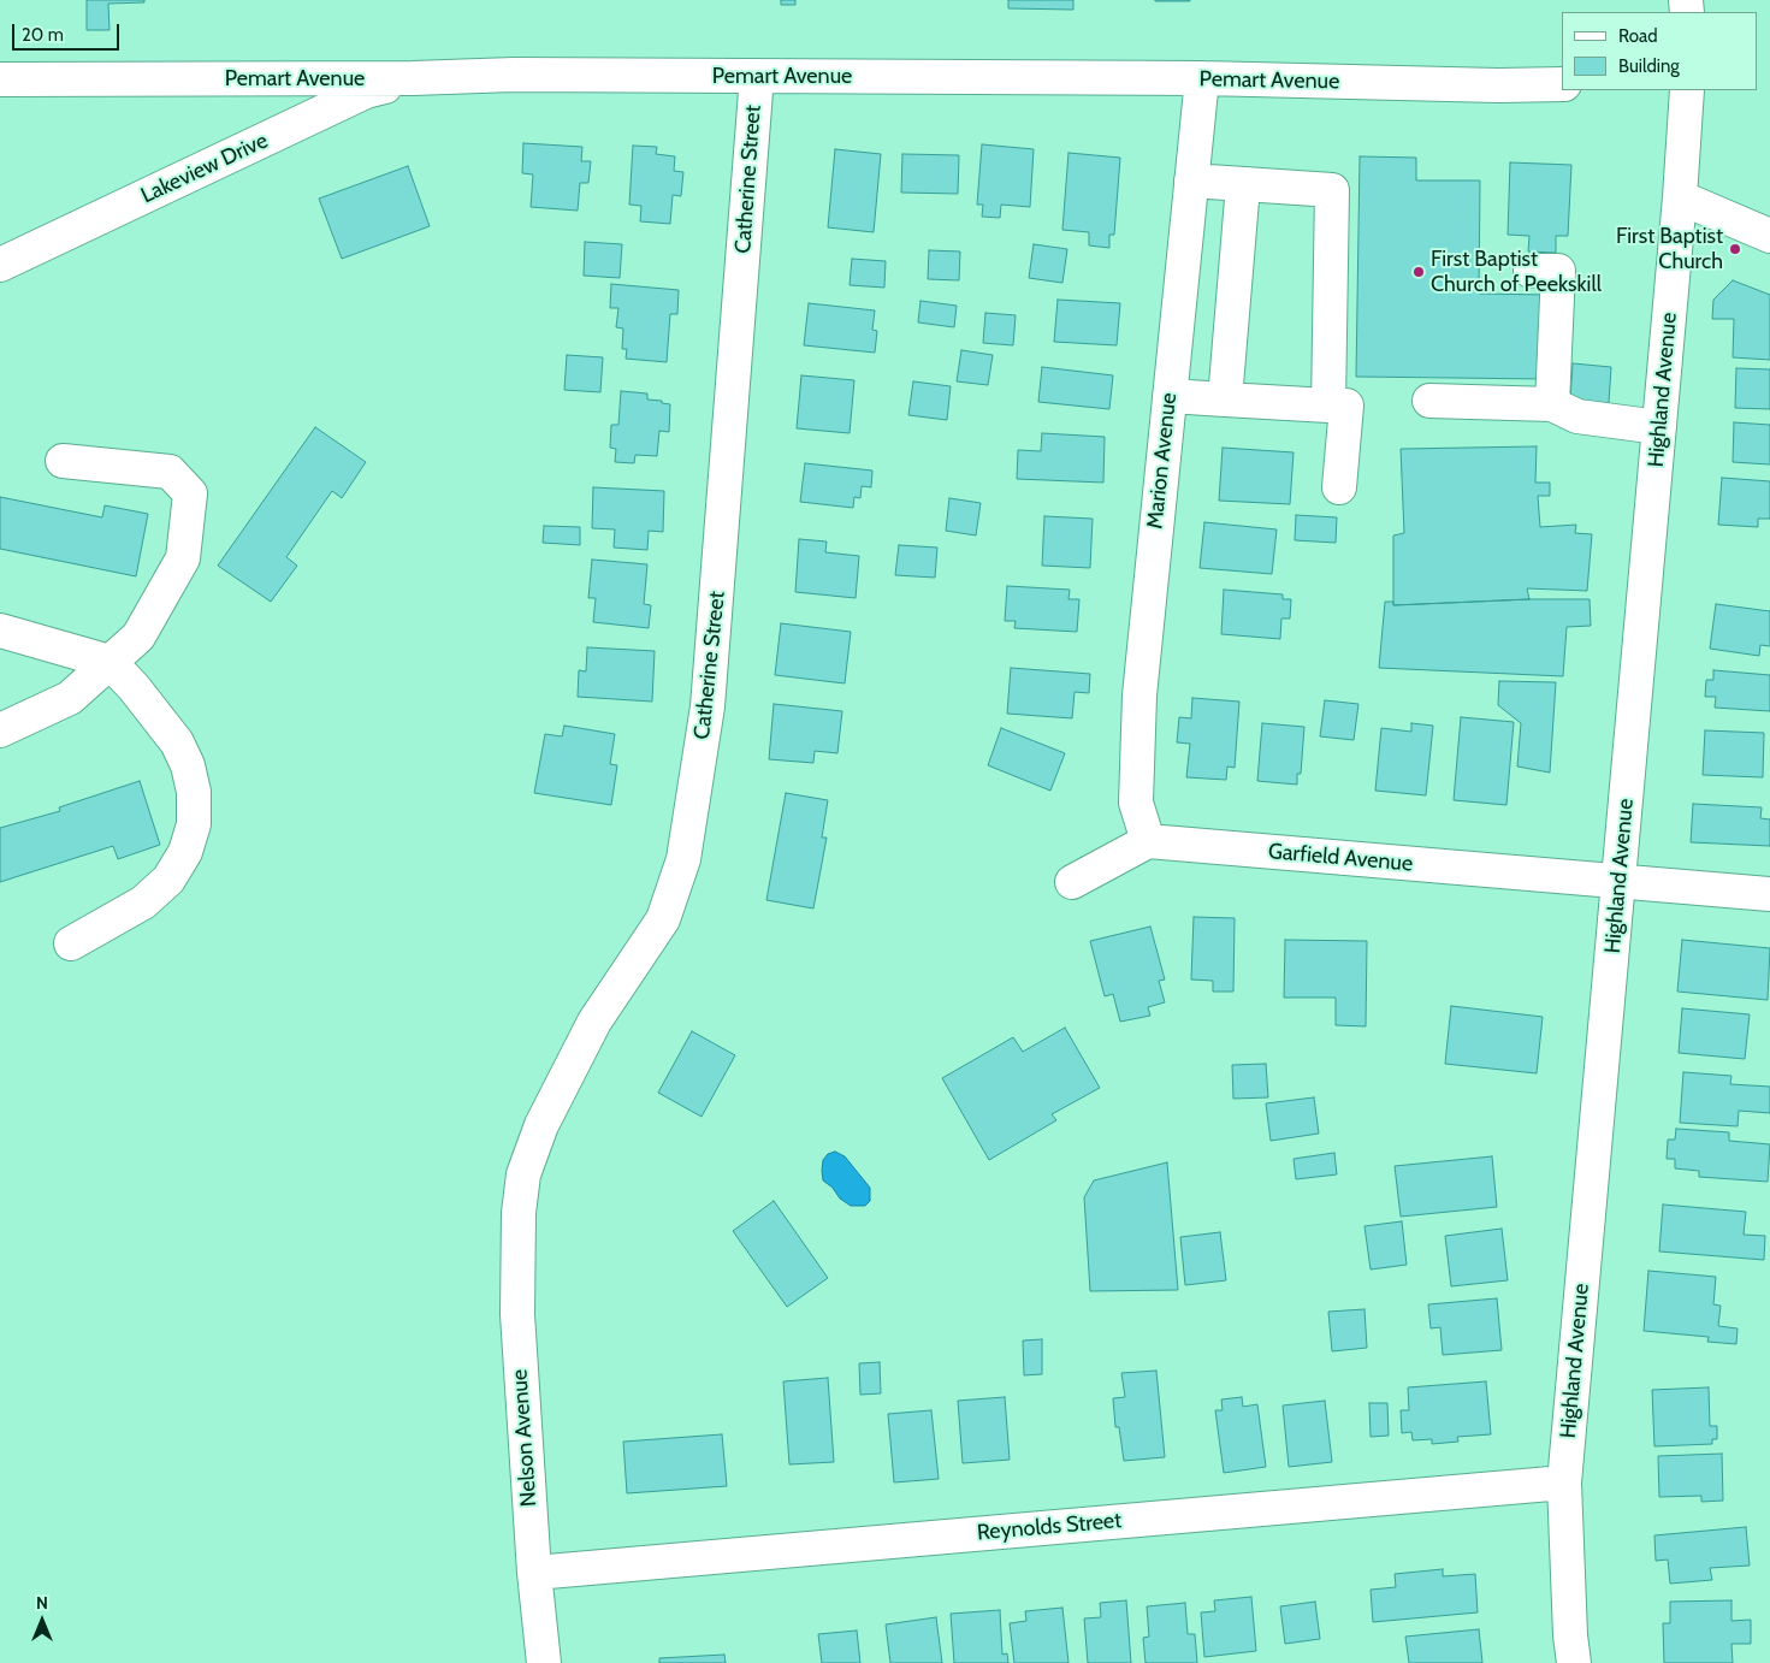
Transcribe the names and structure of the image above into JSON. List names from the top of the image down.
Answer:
{
  "streets": {
    "street": [
      "Pemart Avenue",
      "Lakeview Drive",
      "Catherine Street",
      "Highland Avenue",
      "Marion Avenue",
      "Garfield Avenue",
      "Nelson Avenue",
      "Reynolds Street"
    ]
  },
  "crossings": [
    ["Pemart Avenue", "Lakeview Drive"],
    ["Pemart Avenue", "Catherine Street"],
    ["Pemart Avenue", "Marion Avenue"],
    ["Catherine Street", "Nelson Avenue"],
    ["Highland Avenue", "Garfield Avenue"],
    ["Highland Avenue", "Reynolds Street"],
    ["Marion Avenue", "Garfield Avenue"],
    ["Nelson Avenue", "Reynolds Street"]
  ],
  "places": ["First Baptist Church", "First Baptist Church of Peekskill"],
  "legend": ["Road", "Building"],
  "scale_bar": "20 m",
  "north": "top"
}
